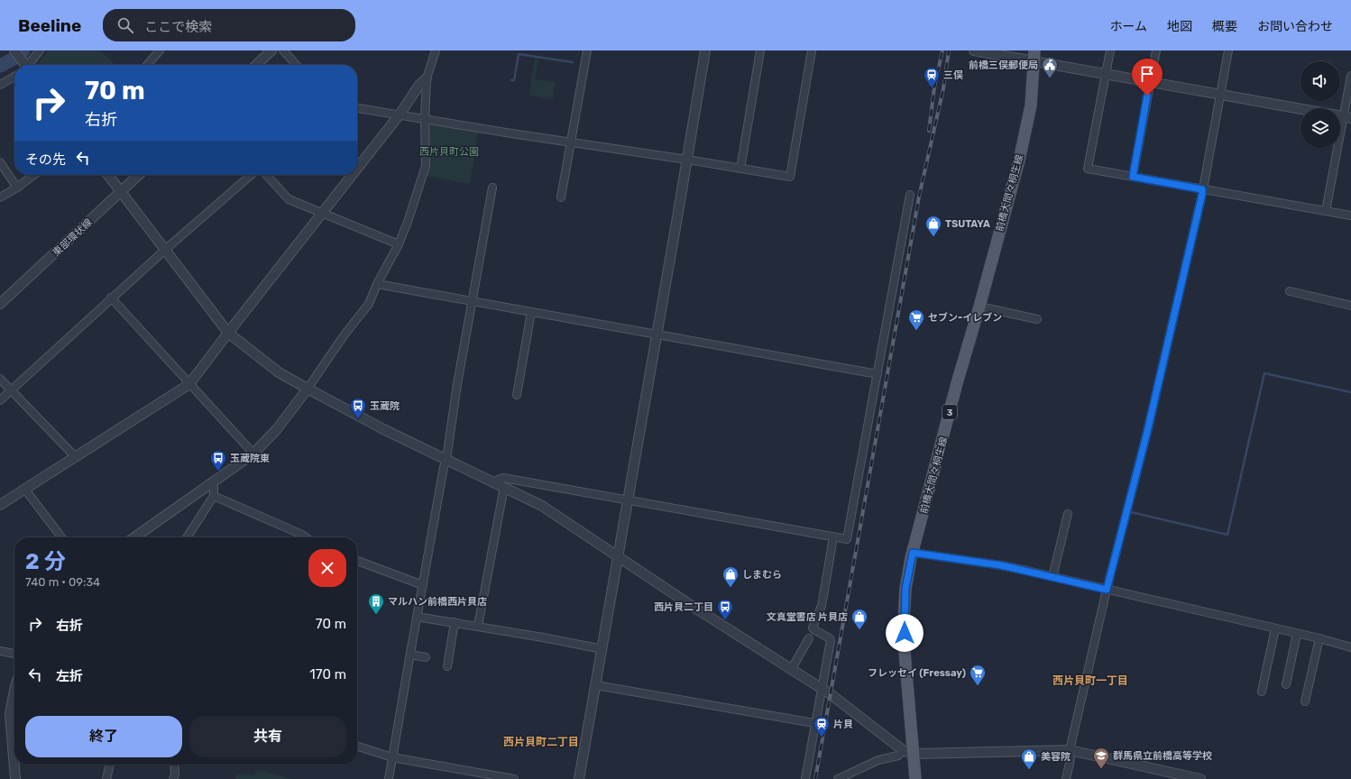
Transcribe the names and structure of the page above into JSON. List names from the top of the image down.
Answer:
{
  "streets": {
    "main road": ["前橋大間々桐生線", "3"],
    "street": ["東部環状線"]
  },
  "districts": ["西片貝町一丁目", "西片貝町二丁目"],
  "parks": ["西片貝町公園"],
  "places": {
    "public building": ["前橋三俣郵便局"],
    "station": ["三俣", "片貝"],
    "shop": [
      "TSUTAYA",
      "しまむら",
      "文真堂書店 片貝店",
      "美容院"
    ],
    "supermarket": ["セブン-イレブン", "フレッセイ (Fressay)"],
    "bus stop": ["玉蔵院", "玉蔵院東", "西片貝二丁目"],
    "building": ["マルハン前橋西片貝店"],
    "school or university": ["群馬県立前橋高等学校"]
  },
  "page": {
    "header": "Beeline",
    "search": "ここで検索",
    "nav": [
      "ホーム",
      "地図",
      "概要",
      "お問い合わせ"
    ],
    "turn": ["70 m", "右折"],
    "then": "その先",
    "heading": ["2 分", "740 m · 09:34"],
    "list": [
      {
        "name": "右折",
        "value": "70 m"
      },
      {
        "name": "左折",
        "value": "170 m"
      }
    ],
    "buttons": ["終了", "共有"]
  }
}
